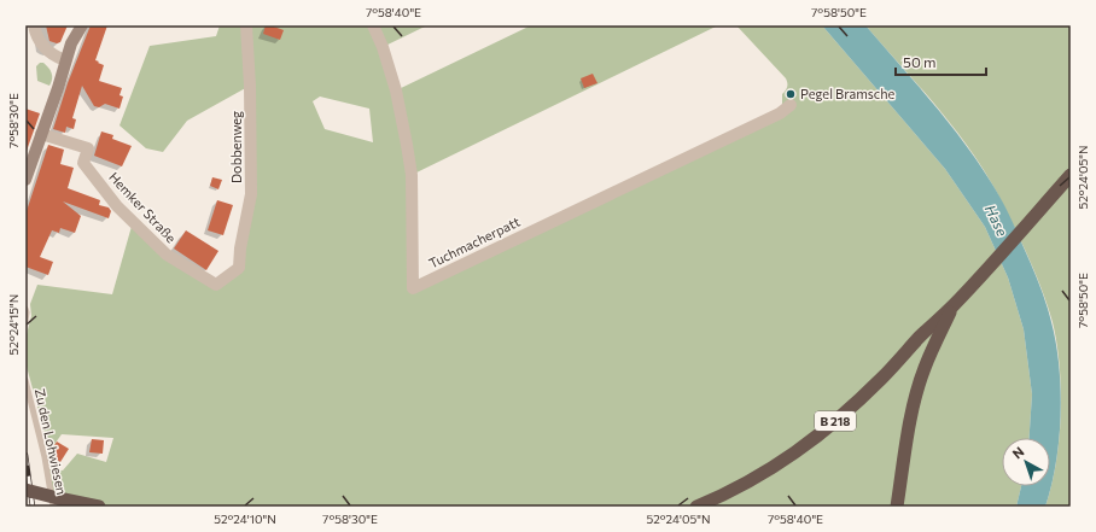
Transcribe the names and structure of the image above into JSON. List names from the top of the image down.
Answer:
{
  "streets": {
    "highway": ["B 218"],
    "street": ["Dobbenweg", "Hemker Straße", "Tuchmacherpatt"],
    "lane": ["Zu den Lohwiesen"]
  },
  "crossings": [
    ["Dobbenweg", "Hemker Straße"]
  ],
  "water": ["Hase"],
  "places": ["Pegel Bramsche"],
  "scale_bar": "50 m",
  "north": "top left",
  "coordinates": [
    "7°58'40\"E",
    "7°58'50\"E",
    "7°58'30\"E",
    "52°24'05\"N",
    "52°24'15\"N",
    "52°24'10\"N"
  ]
}
